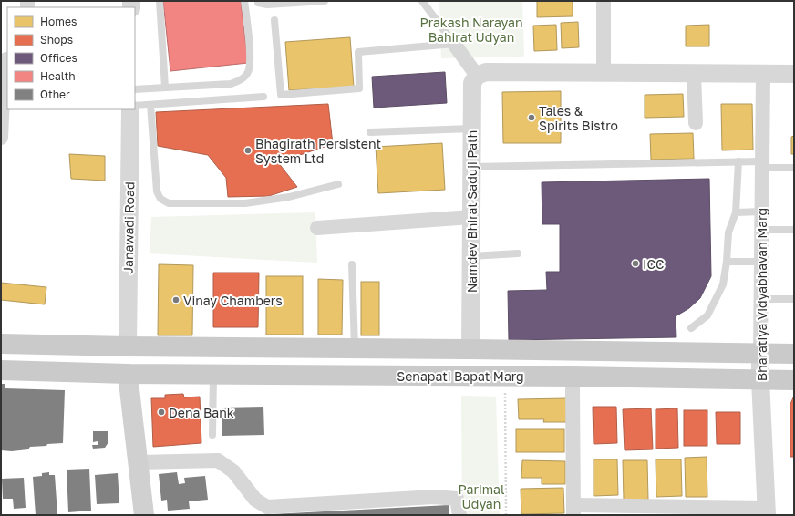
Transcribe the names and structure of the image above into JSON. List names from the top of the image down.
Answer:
{
  "streets": {
    "main road": ["Senapati Bapat Marg"],
    "street": ["Namdev Bhirat Saduji Path", "Janawadi Road", "Bharatiya Vidyabhavan Marg"]
  },
  "crossings": [
    ["Namdev Bhirat Saduji Path", "Senapati Bapat Marg"],
    ["Janawadi Road", "Senapati Bapat Marg"],
    ["Bharatiya Vidyabhavan Marg", "Senapati Bapat Marg"]
  ],
  "parks": ["Prakash Narayan Bahirat Udyan", "Parimal Udyan"],
  "places": [
    "Tales & Spirits Bistro",
    "Bhagirath Persistent System Ltd",
    "ICC",
    "Vinay Chambers",
    "Dena Bank"
  ],
  "legend": [
    "Homes",
    "Shops",
    "Offices",
    "Health",
    "Other"
  ]
}
